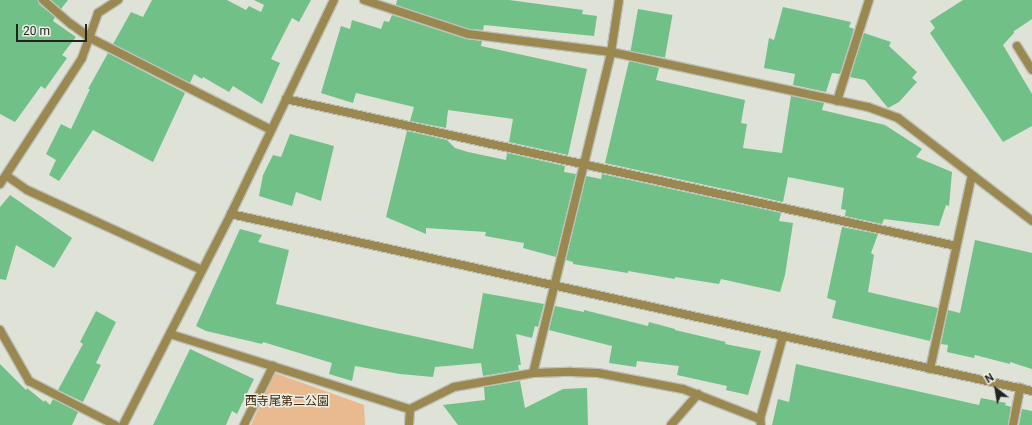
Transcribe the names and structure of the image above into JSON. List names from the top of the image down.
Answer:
{
  "parks": ["西寺尾第二公園"],
  "scale_bar": "20 m",
  "north": "top left"
}
